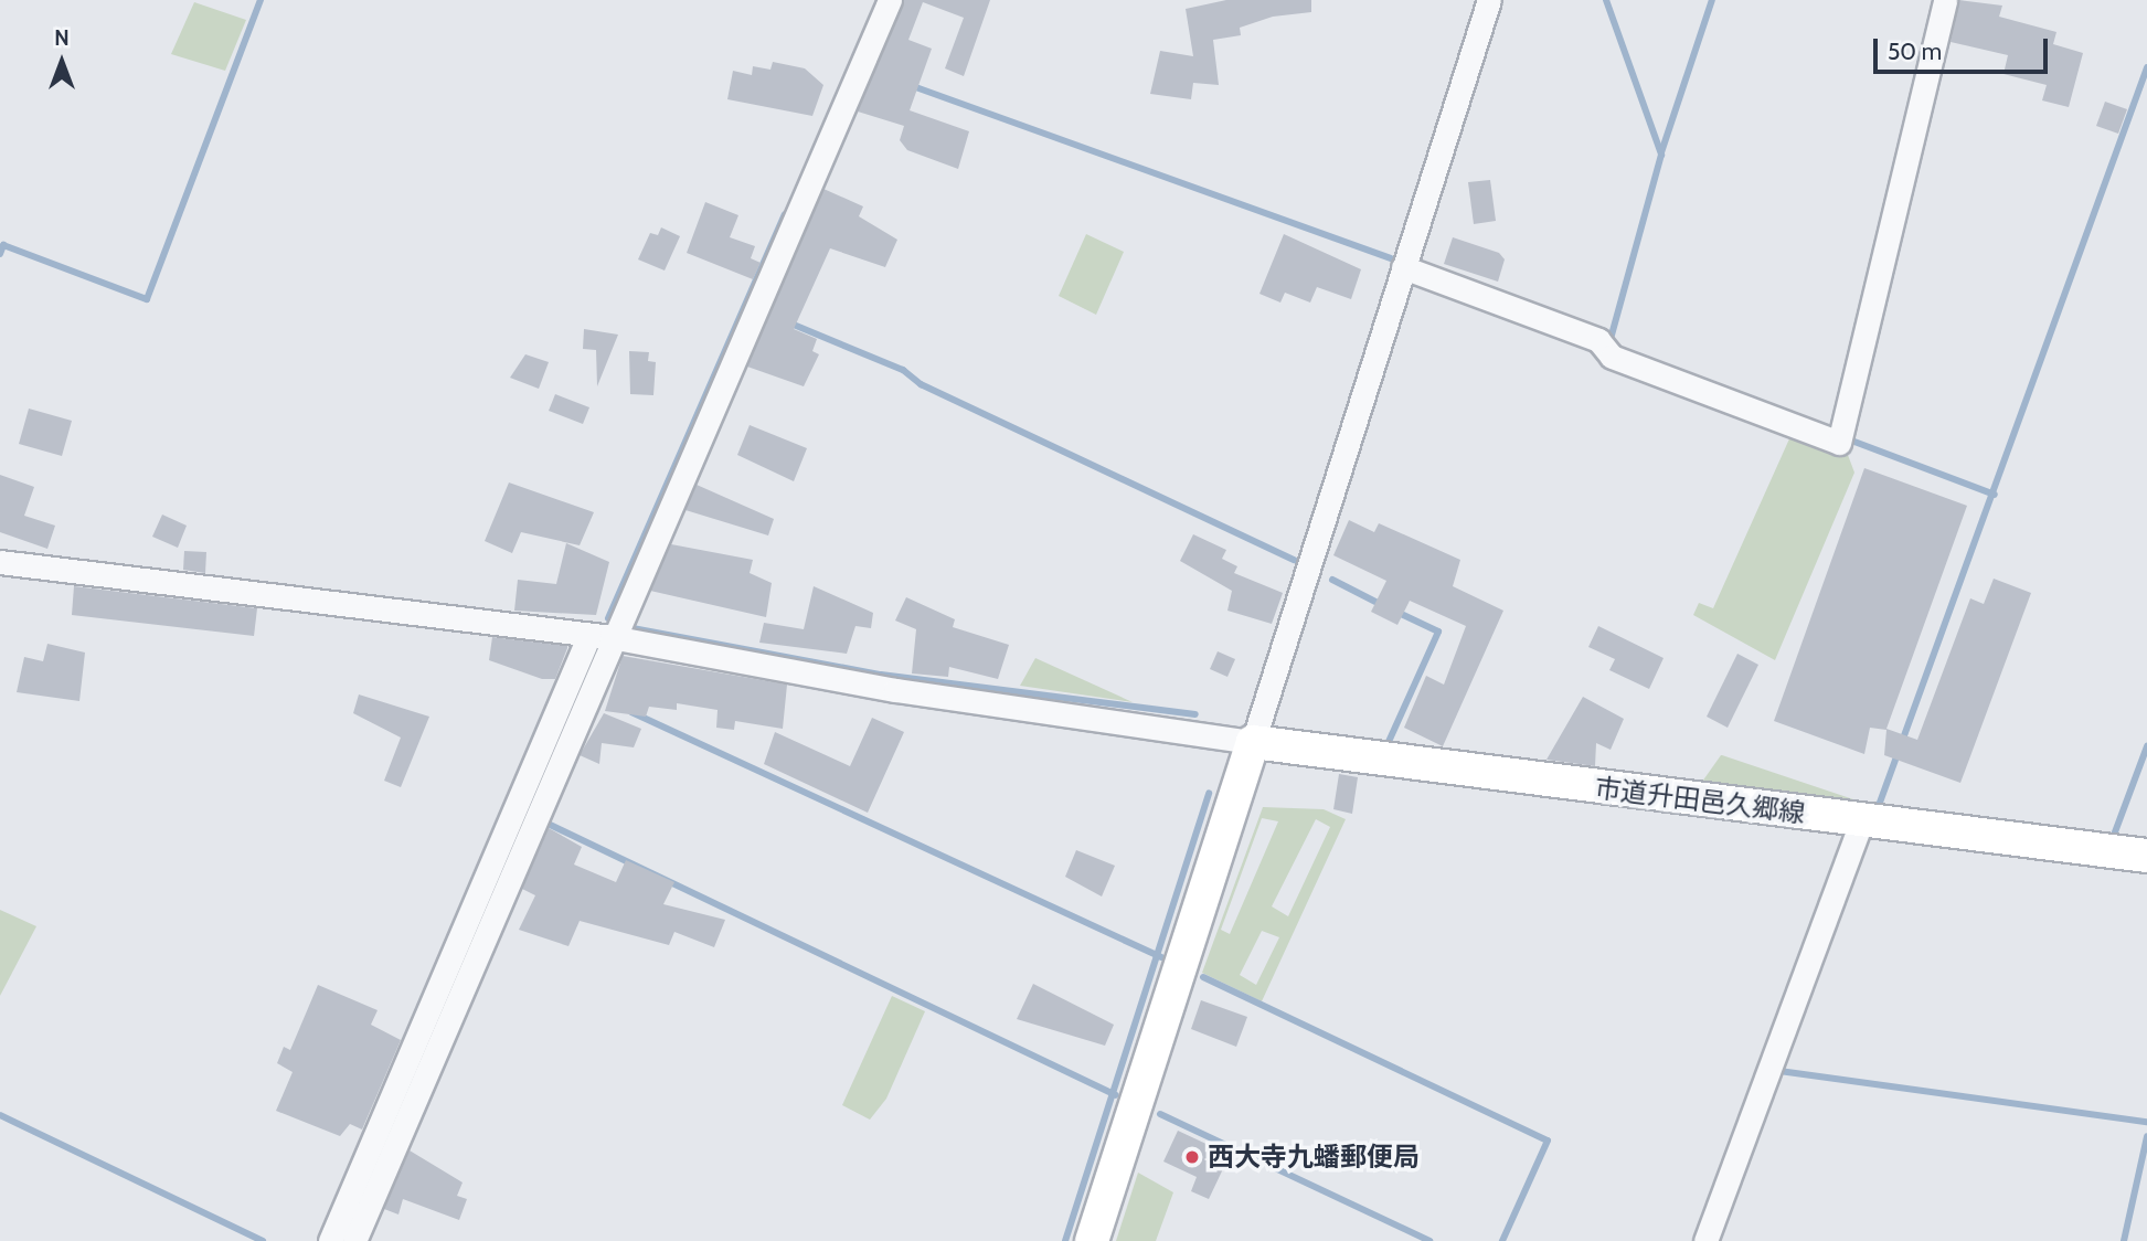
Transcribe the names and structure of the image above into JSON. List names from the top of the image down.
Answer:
{
  "streets": {
    "street": ["市道升田邑久郷線"]
  },
  "places": ["西大寺九蟠郵便局"],
  "scale_bar": "50 m",
  "north": "top"
}
